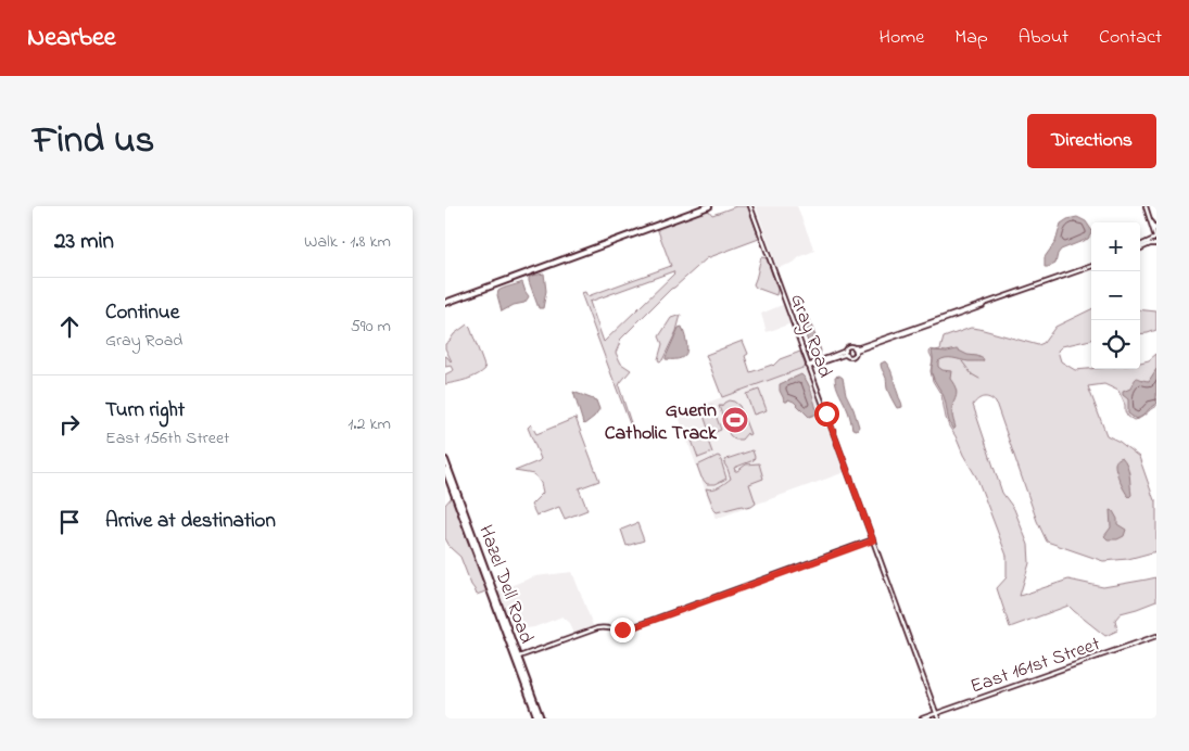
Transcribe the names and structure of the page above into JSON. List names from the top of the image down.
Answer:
{
  "streets": {
    "main road": ["Hazel Dell Road"],
    "street": ["Gray Road", "East 161st Street"]
  },
  "crossings": [
    ["Gray Road", "East 161st Street"]
  ],
  "places": {
    "sports": ["Guerin Catholic Track"]
  },
  "page": {
    "header": "Nearbee",
    "nav": [
      "Home",
      "Map",
      "About",
      "Contact"
    ],
    "title": "Find us",
    "buttons": "Directions",
    "heading": ["23 min", "Walk · 1.8 km"],
    "map_buttons": ["+", "−"],
    "list": [
      ["Continue", "Gray Road", "590 m"],
      ["Turn right", "East 156th Street", "1.2 km"],
      "Arrive at destination"
    ]
  }
}
